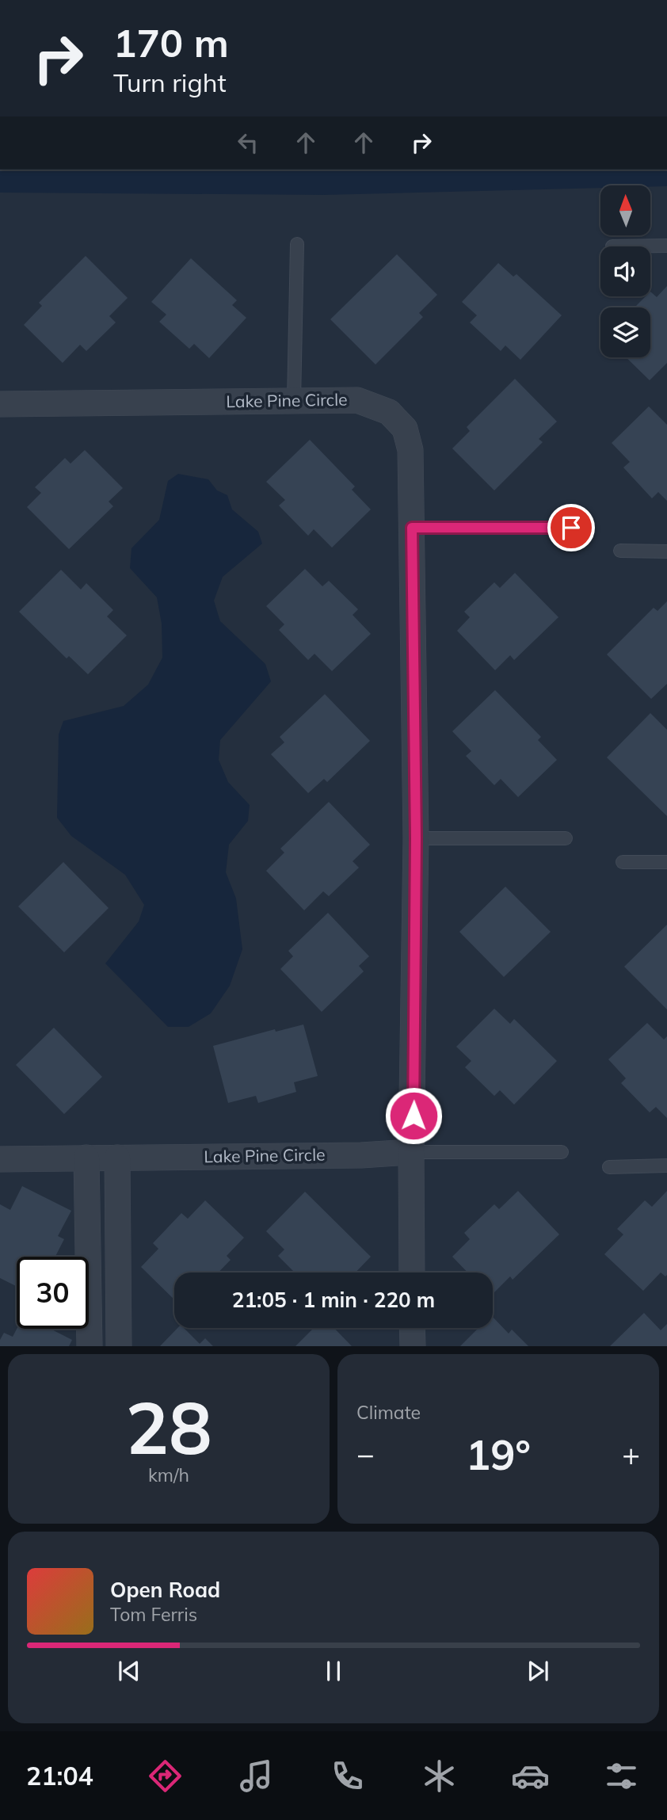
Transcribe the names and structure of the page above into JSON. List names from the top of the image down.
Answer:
{
  "streets": {
    "street": ["Lake Pine Circle"]
  },
  "north": "top",
  "page": {
    "turn": ["170 m", "Turn right"],
    "limit": "30",
    "trip": "21:05 · 1 min · 220 m",
    "tile": [
      ["28", "km/h"],
      "Climate"
    ],
    "heat": ["−", "19°", "+"],
    "song": ["Open Road", "Tom Ferris"],
    "tabs": "21:04"
  }
}
